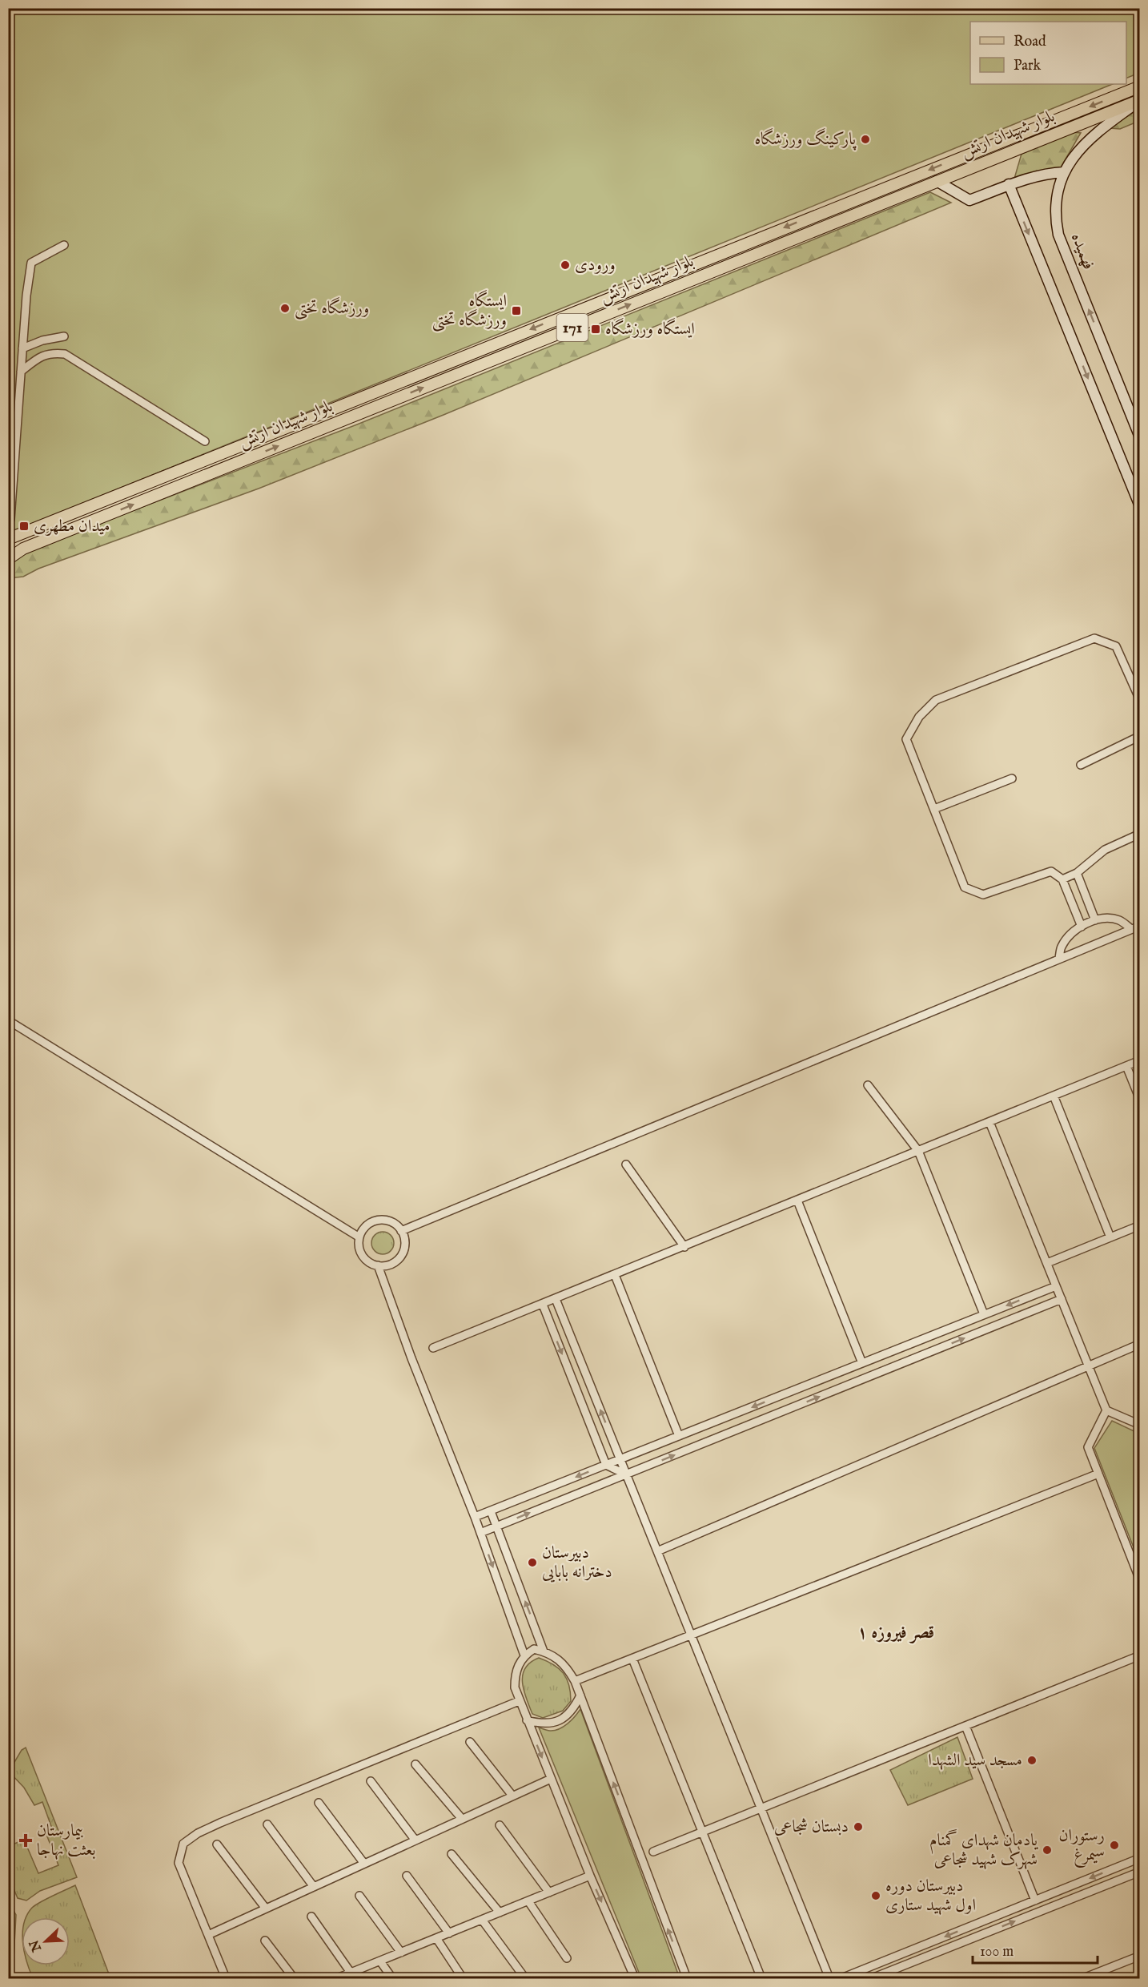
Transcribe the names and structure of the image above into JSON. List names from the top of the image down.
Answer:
{
  "streets": {
    "main road": ["بلوار شهیدان ارتش", "فهمیده", "171"]
  },
  "crossings": [
    ["بلوار شهیدان ارتش", "فهمیده"]
  ],
  "districts": ["قصر فیروزه ۱"],
  "places": {
    "other": [
      "پارکینگ ورزشگاه",
      "ورودی",
      "ورزشگاه تختی",
      "دبیرستان دخترانه بابایی",
      "مسجد سید الشهدا",
      "دبستان شجاعی",
      "رستوران سیمرغ",
      "یادمان شهدای گمنام شهرک شهید شجاعی",
      "دبیرستان دوره اول شهید ستاری"
    ],
    "transit": ["ایستگاه ورزشگاه تختی", "ایستگاه ورزشگاه", "میدان مطهری"],
    "health": ["بیمارستان بعثت نهاجا"]
  },
  "legend": ["Road", "Park"],
  "scale_bar": "100 m",
  "north": "bottom left"
}
